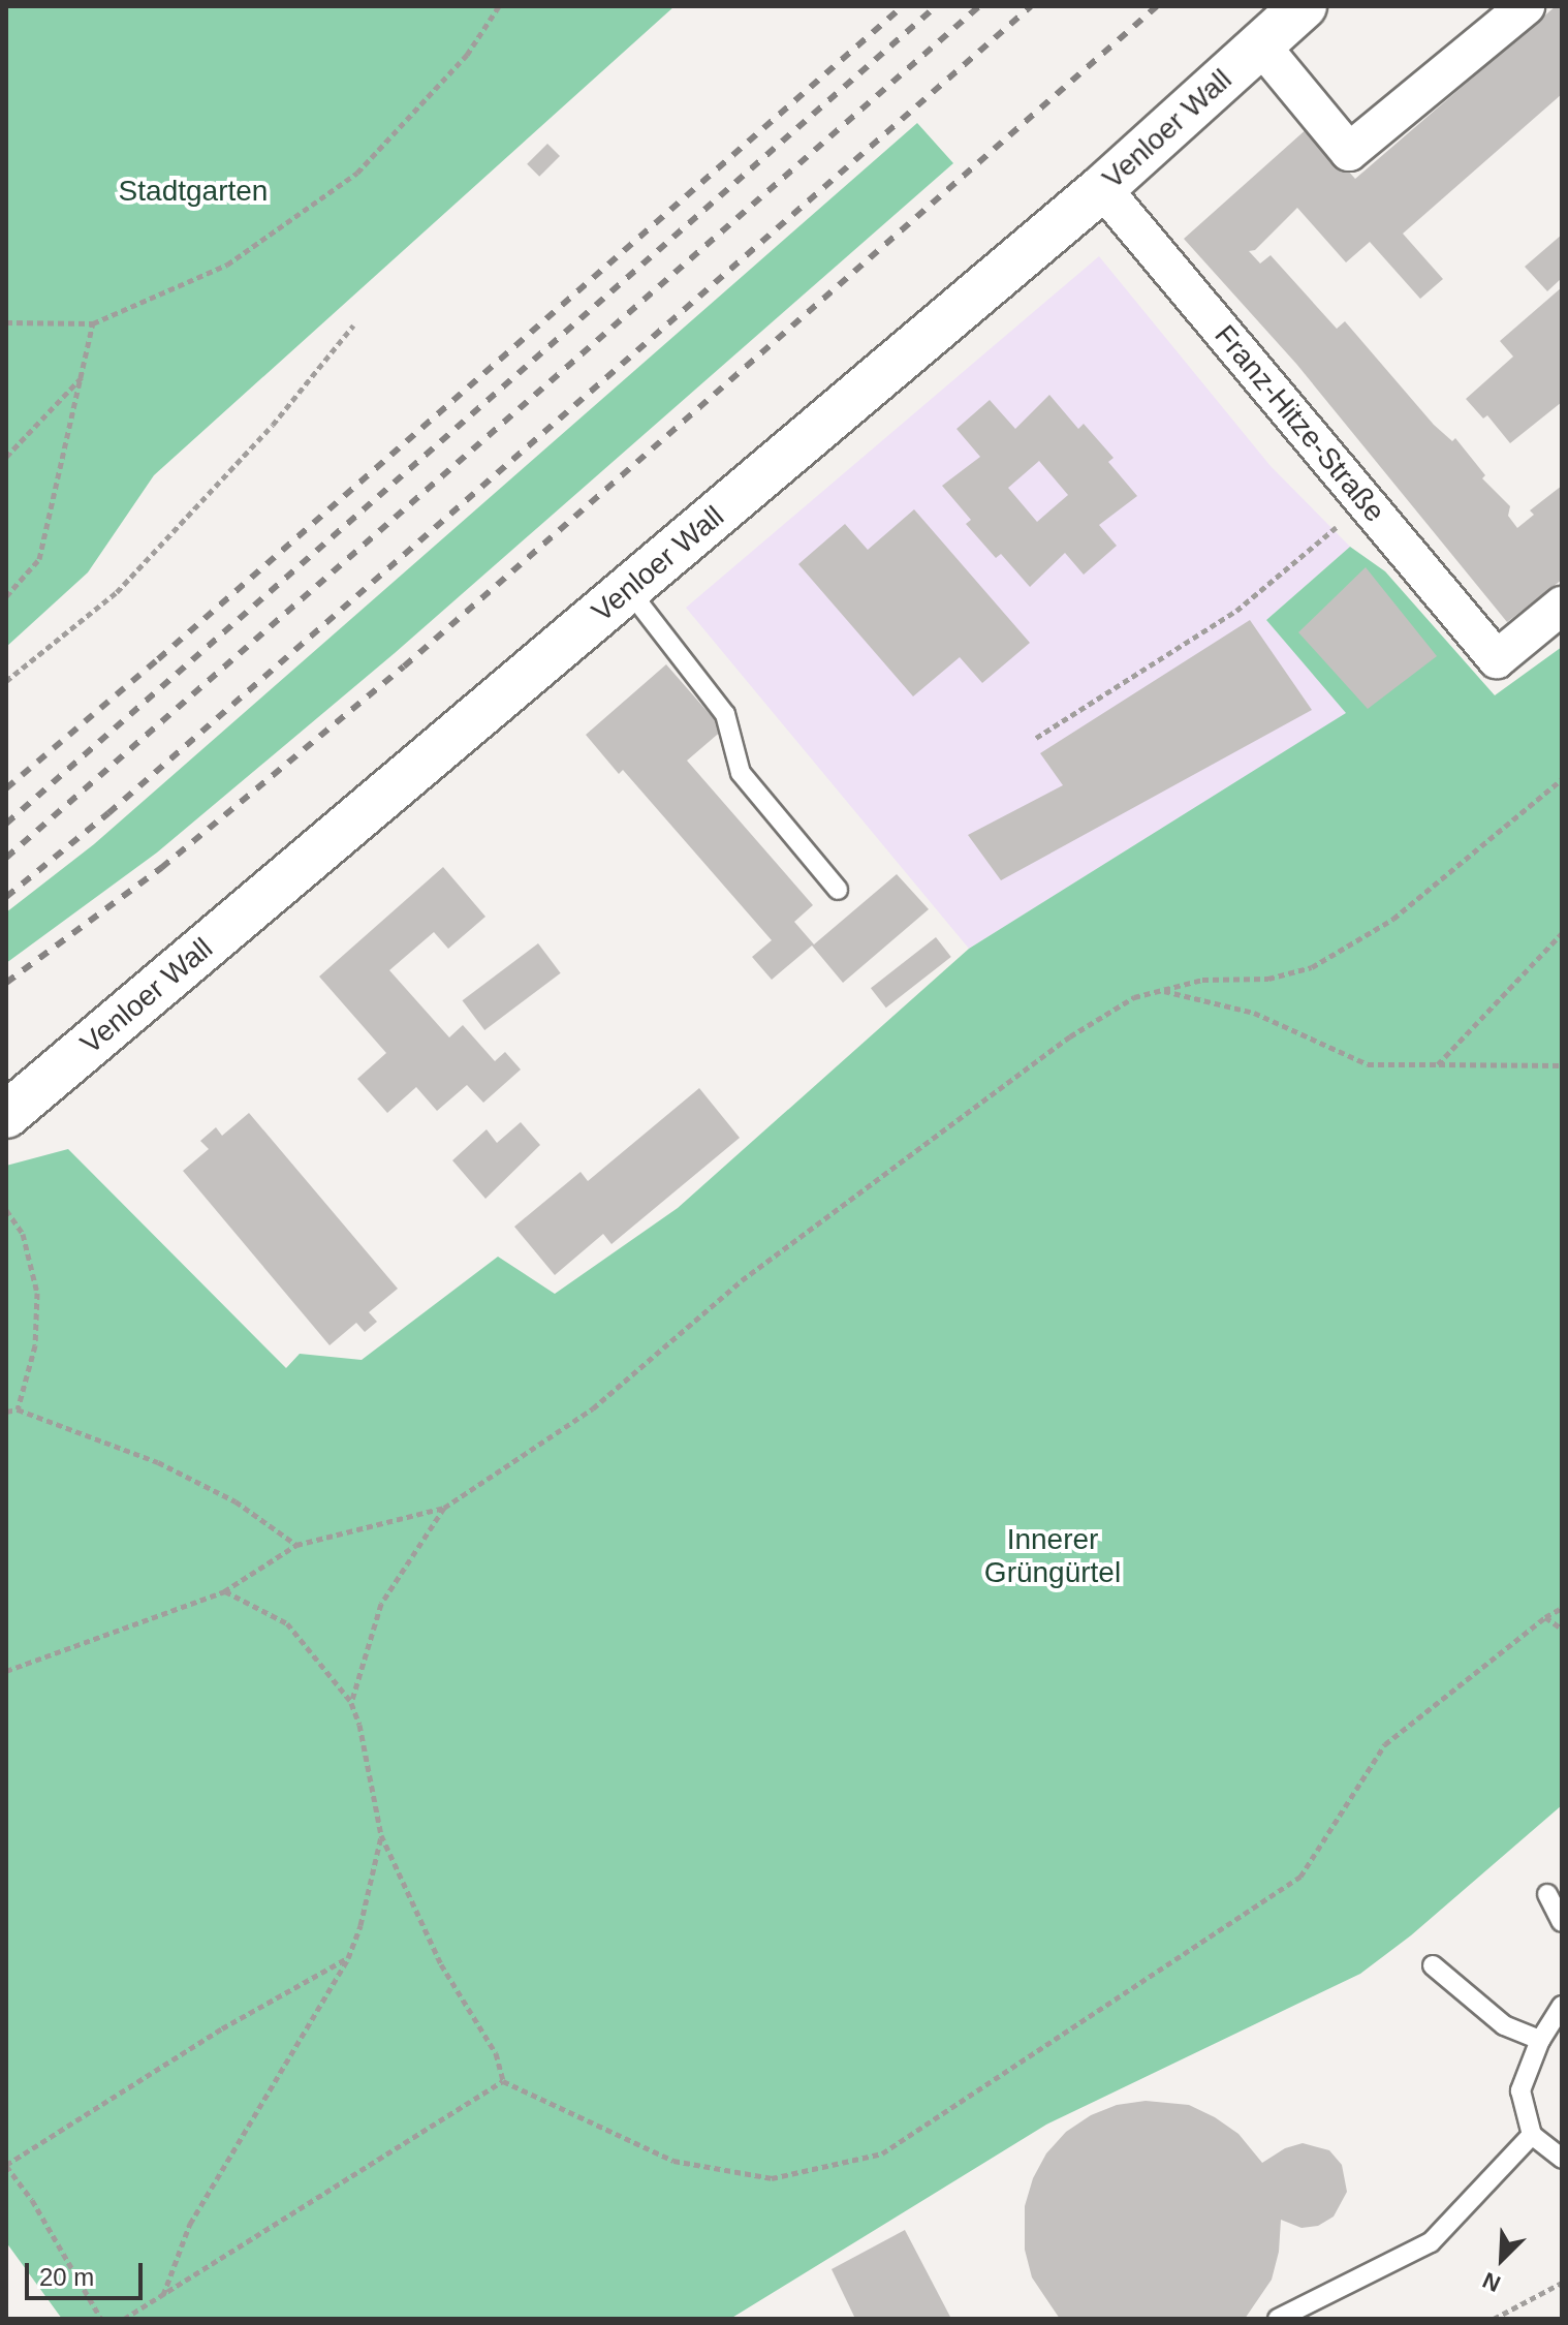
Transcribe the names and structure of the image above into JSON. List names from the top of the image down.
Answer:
{
  "streets": {
    "street": ["Venloer Wall", "Franz-Hitze-Straße"]
  },
  "crossings": [
    ["Venloer Wall", "Franz-Hitze-Straße"]
  ],
  "parks": ["Stadtgarten", "Innerer Grüngürtel"],
  "scale_bar": "20 m",
  "north": "bottom left"
}
